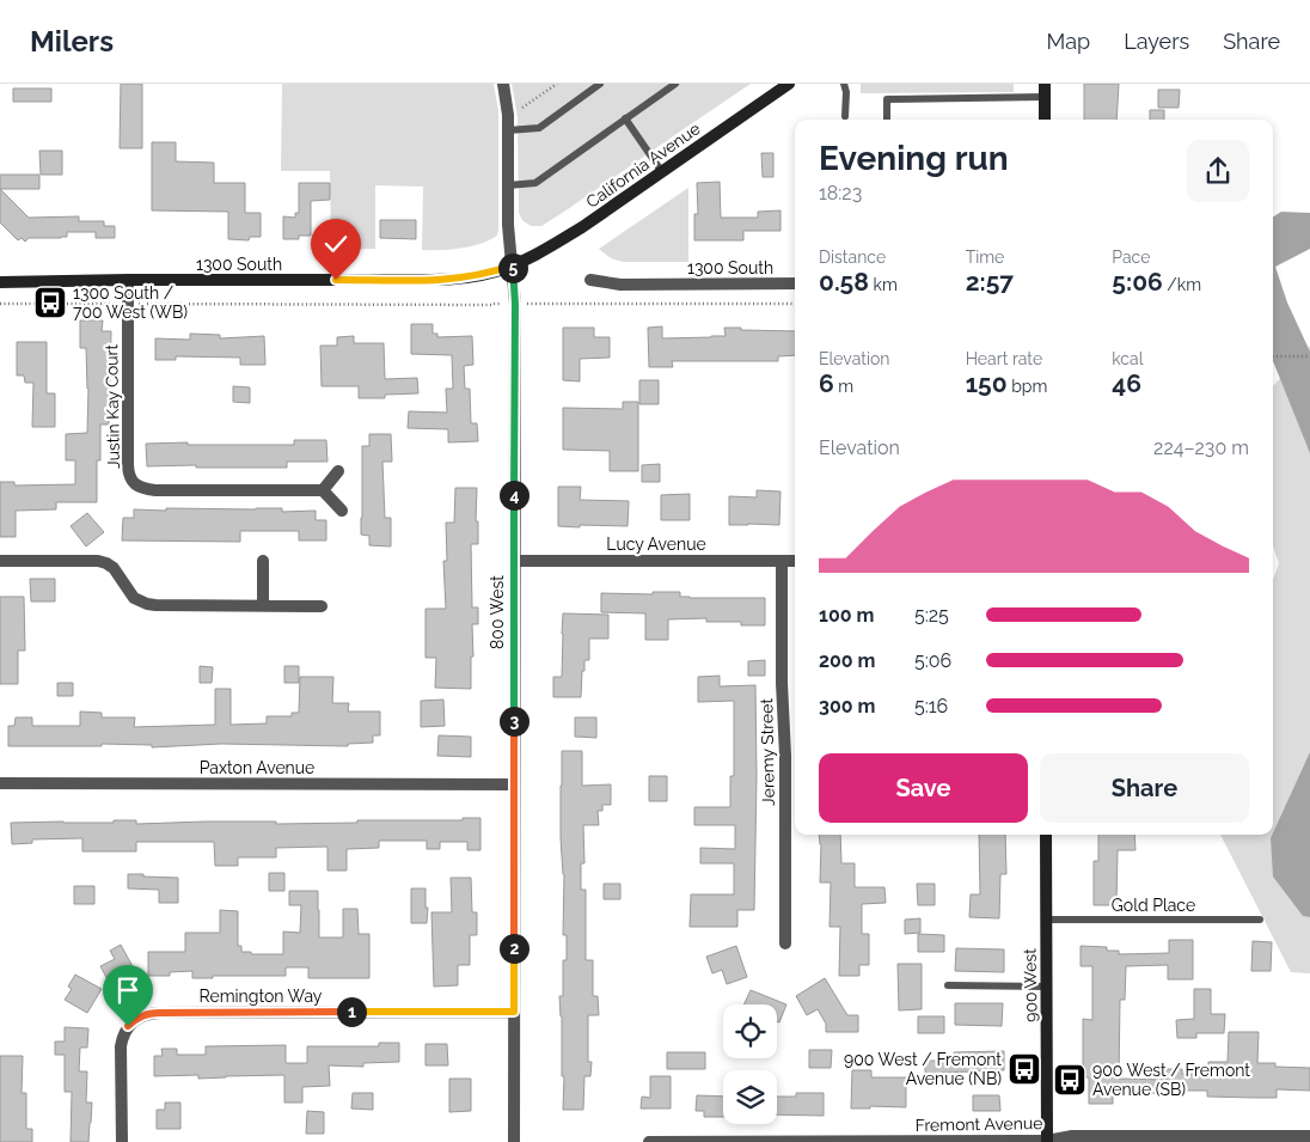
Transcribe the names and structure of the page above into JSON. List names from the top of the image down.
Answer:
{
  "streets": {
    "main road": ["California Avenue", "1300 South", "900 West"],
    "street": [
      "Justin Kay Court",
      "Lucy Avenue",
      "800 West",
      "Jeremy Street",
      "Paxton Avenue",
      "Remington Way",
      "Fremont Avenue"
    ],
    "lane": ["Gold Place"]
  },
  "crossings": [
    ["California Avenue", "1300 South"],
    ["California Avenue", "800 West"],
    ["1300 South", "Justin Kay Court"],
    ["1300 South", "800 West"],
    ["Lucy Avenue", "800 West"],
    ["Lucy Avenue", "Jeremy Street"],
    ["800 West", "Paxton Avenue"],
    ["800 West", "Remington Way"],
    ["Gold Place", "900 West"],
    ["900 West", "Fremont Avenue"]
  ],
  "places": {
    "bus stop": ["1300 South / 700 West (WB)", "900 West / Fremont Avenue (NB)", "900 West / Fremont Avenue (SB)"]
  },
  "page": {
    "header": "Milers",
    "nav": ["Map", "Layers", "Share"],
    "heading": ["Evening run", "18:23"],
    "stats": [
      ["Distance", "0.58 km"],
      ["Time", "2:57"],
      ["Pace", "5:06 /km"],
      ["Elevation", "6 m"],
      ["Heart rate", "150 bpm"],
      ["kcal", "46"]
    ],
    "pins": [
      "5",
      "4",
      "3",
      "2",
      "1"
    ],
    "chart": ["Elevation", "224–230 m"],
    "list": [
      {
        "name": "100 m",
        "note": "5:25"
      },
      {
        "name": "200 m",
        "note": "5:06"
      },
      {
        "name": "300 m",
        "note": "5:16"
      }
    ],
    "buttons": ["Save", "Share"]
  }
}
